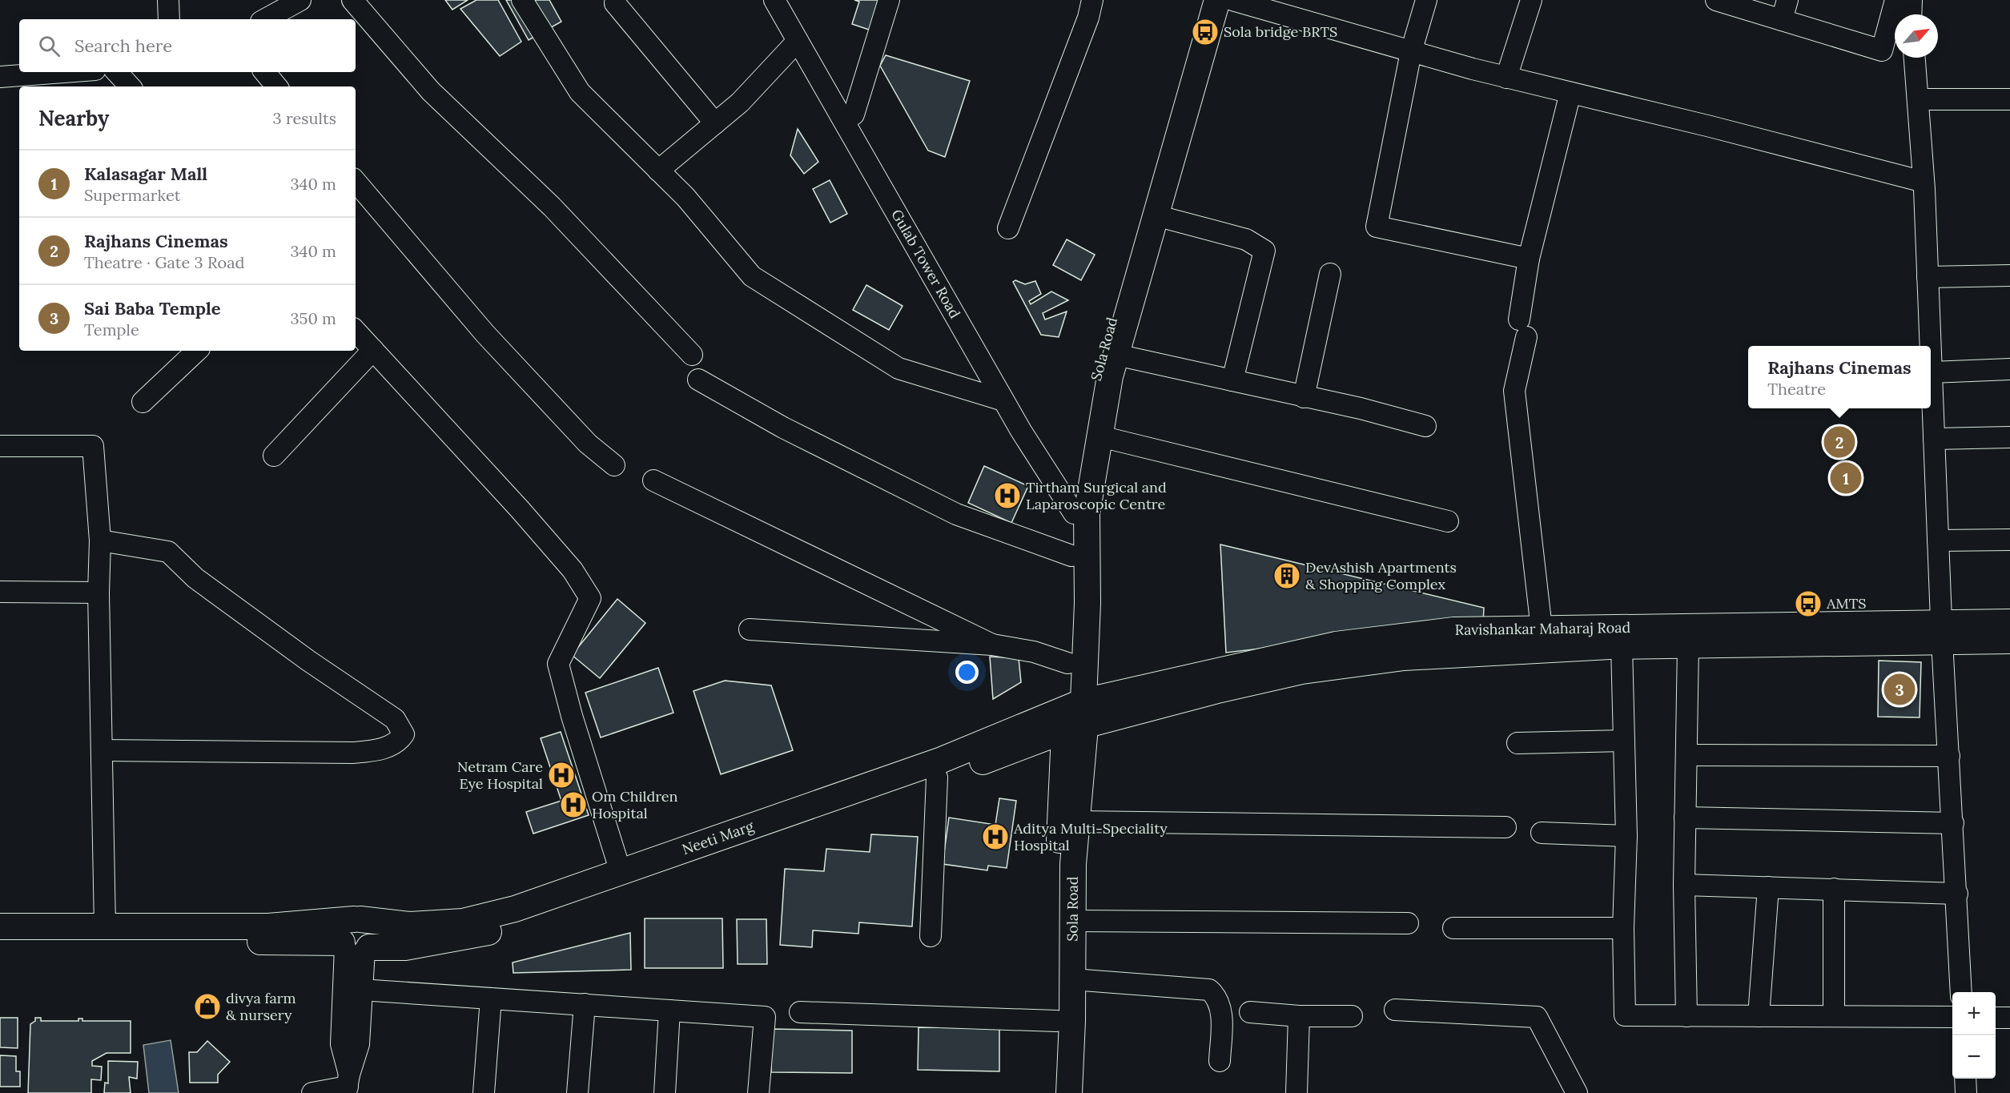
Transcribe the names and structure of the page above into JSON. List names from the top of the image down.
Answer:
{
  "streets": {
    "main road": ["Sola Road", "Ravishankar Maharaj Road", "Neeti Marg"],
    "street": ["Gulab Tower Road"]
  },
  "crossings": [
    ["Gulab Tower Road", "Sola Road"],
    ["Sola Road", "Ravishankar Maharaj Road"],
    ["Sola Road", "Neeti Marg"],
    ["Ravishankar Maharaj Road", "Neeti Marg"]
  ],
  "places": {
    "bus stop": ["Sola bridge BRTS", "AMTS"],
    "hospital": [
      "Tirtham Surgical and Laparoscopic Centre",
      "Netram Care Eye Hospital",
      "Om Children Hospital",
      "Aditya Multi-Speciality Hospital"
    ],
    "building": ["DevAshish Apartments & Shopping Complex"],
    "shop": ["divya farm & nursery"]
  },
  "north": "top right",
  "page": {
    "search": "Search here",
    "heading": ["Nearby", "3 results"],
    "list": [
      {
        "mark": "1",
        "name": "Kalasagar Mall",
        "note": "Supermarket",
        "value": "340 m"
      },
      {
        "mark": "2",
        "name": "Rajhans Cinemas",
        "note": "Theatre · Gate 3 Road",
        "value": "340 m"
      },
      {
        "mark": "3",
        "name": "Sai Baba Temple",
        "note": "Temple",
        "value": "350 m"
      }
    ],
    "popup": ["Rajhans Cinemas", "Theatre"],
    "pins": ["2", "1", "3"],
    "map_buttons": ["+", "−"]
  }
}
